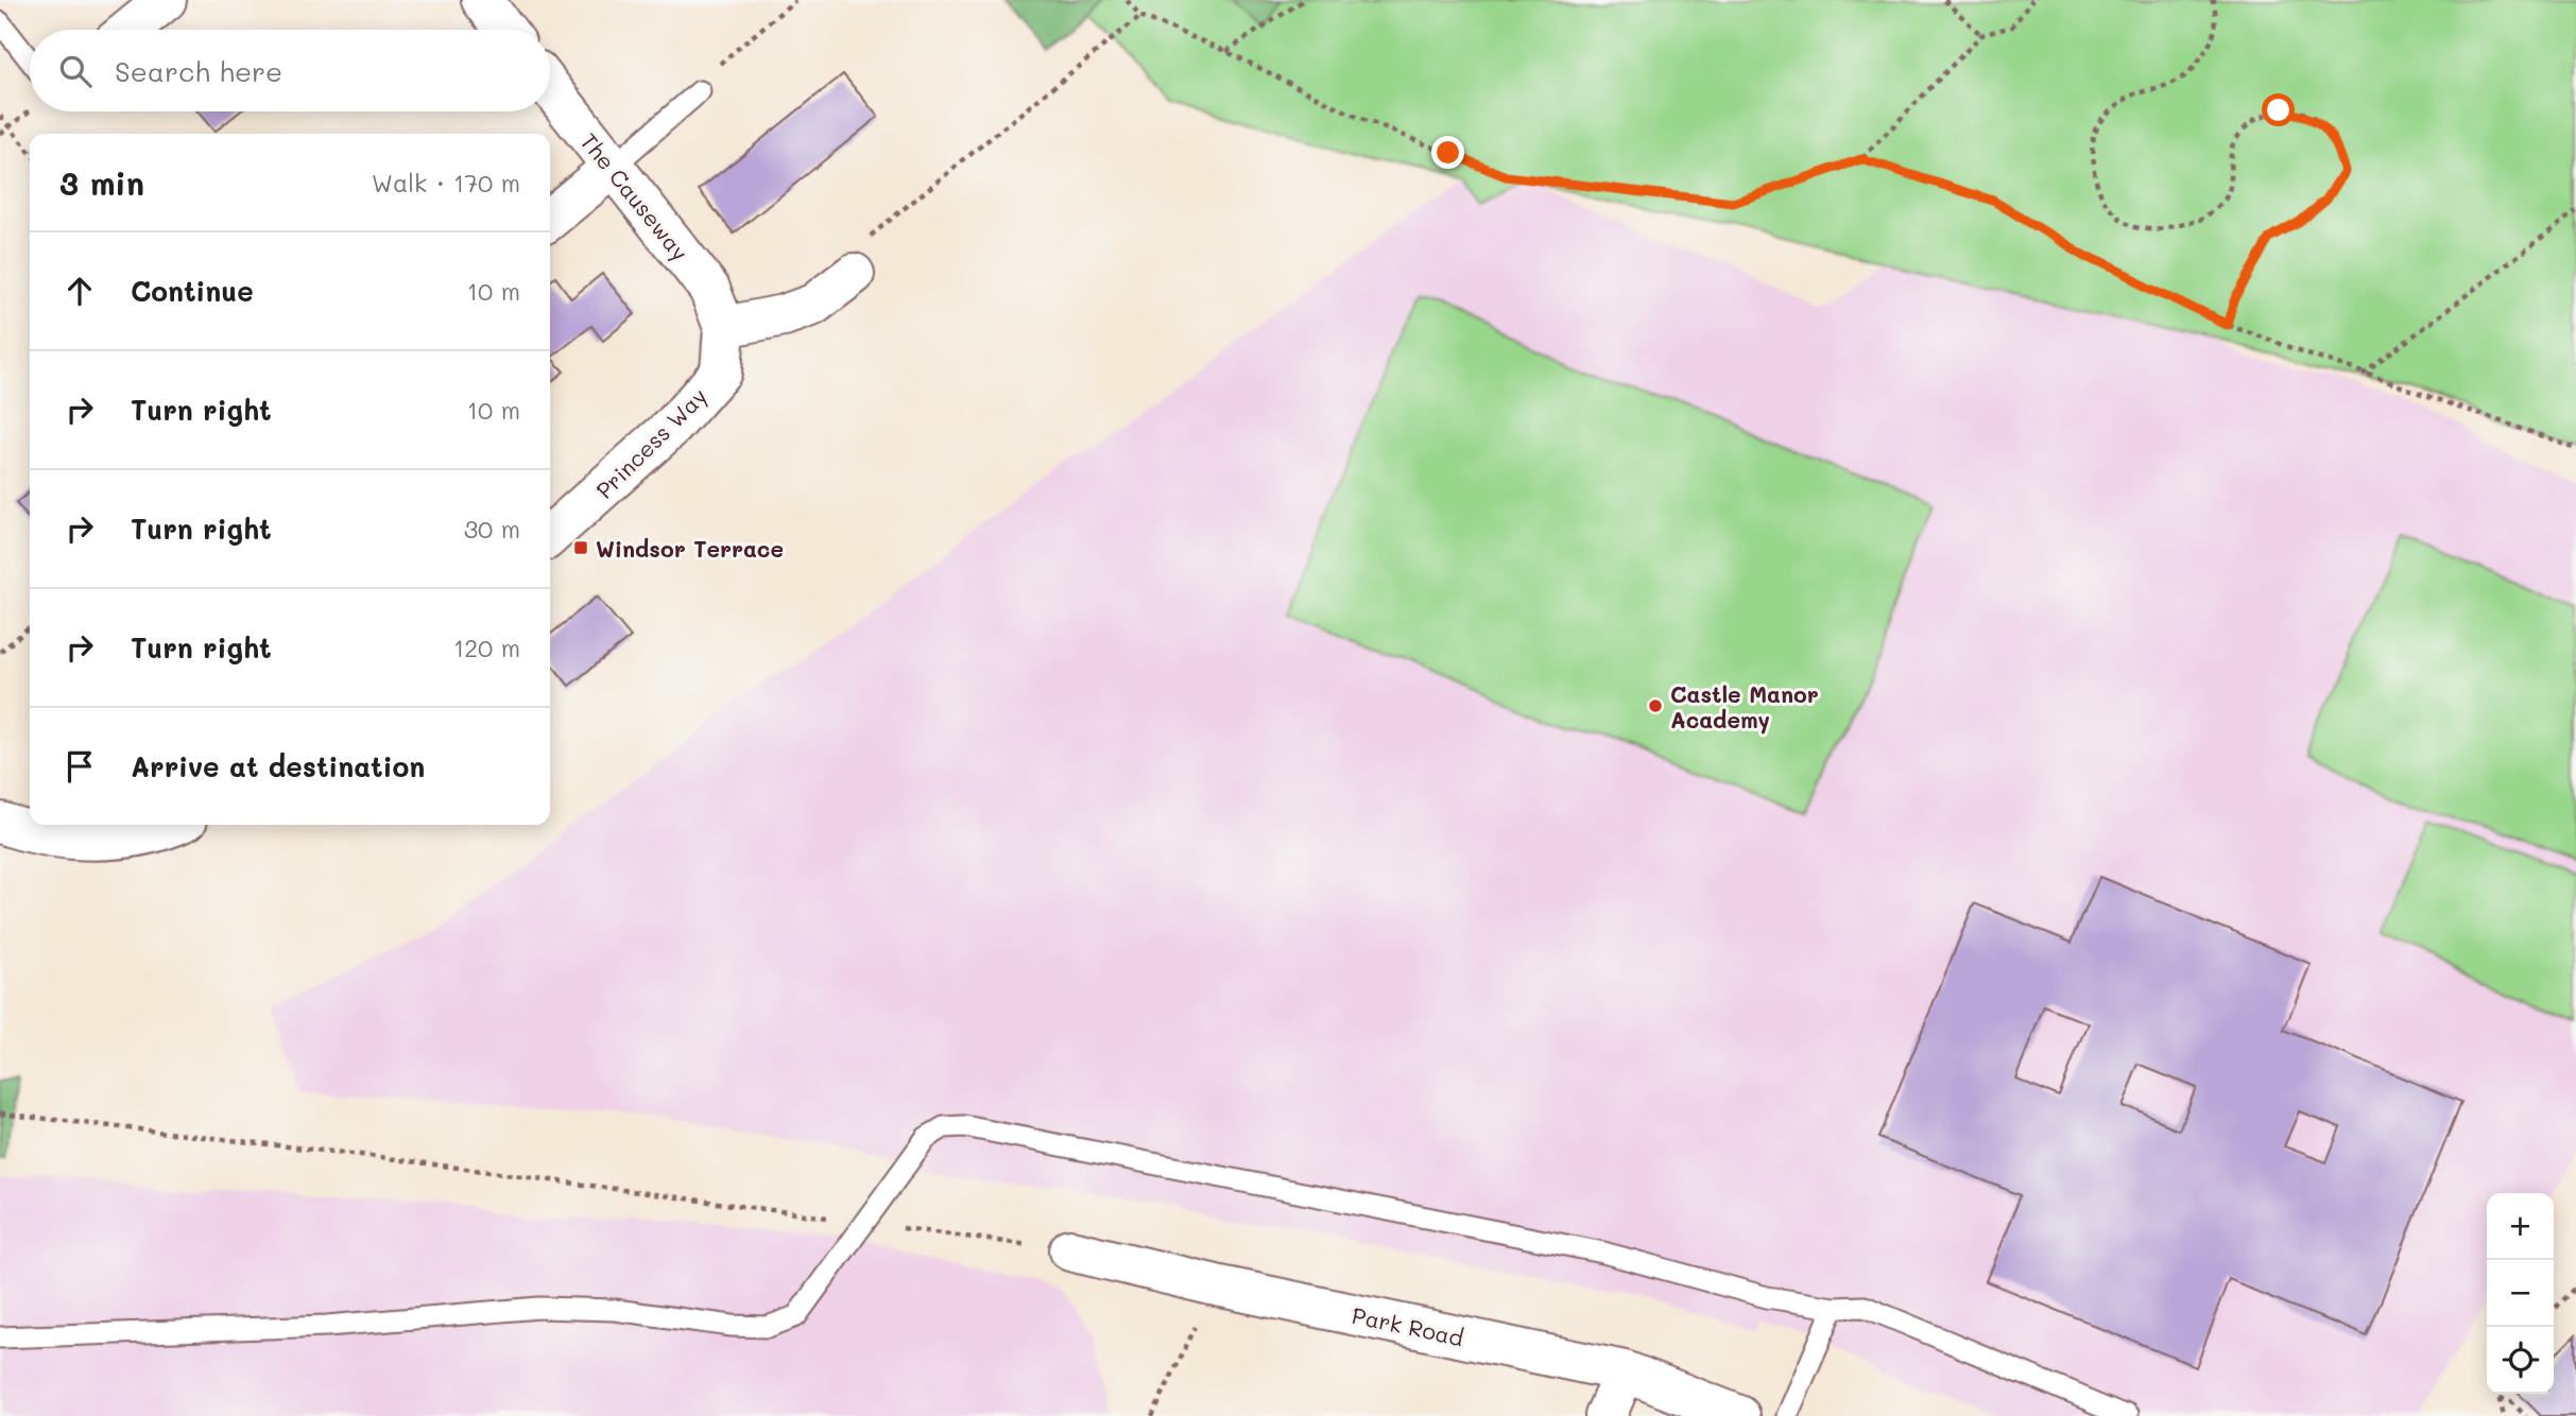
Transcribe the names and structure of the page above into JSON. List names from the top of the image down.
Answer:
{
  "streets": {
    "street": ["The Causeway", "Princess Way", "Park Road"]
  },
  "crossings": [
    ["The Causeway", "Princess Way"]
  ],
  "places": {
    "transit": ["Windsor Terrace"],
    "other": ["Castle Manor Academy"]
  },
  "page": {
    "search": "Search here",
    "heading": ["3 min", "Walk · 170 m"],
    "list": [
      ["Continue", "10 m"],
      ["Turn right", "10 m"],
      ["Turn right", "30 m"],
      ["Turn right", "120 m"],
      "Arrive at destination"
    ],
    "map_buttons": ["+", "−"]
  }
}
